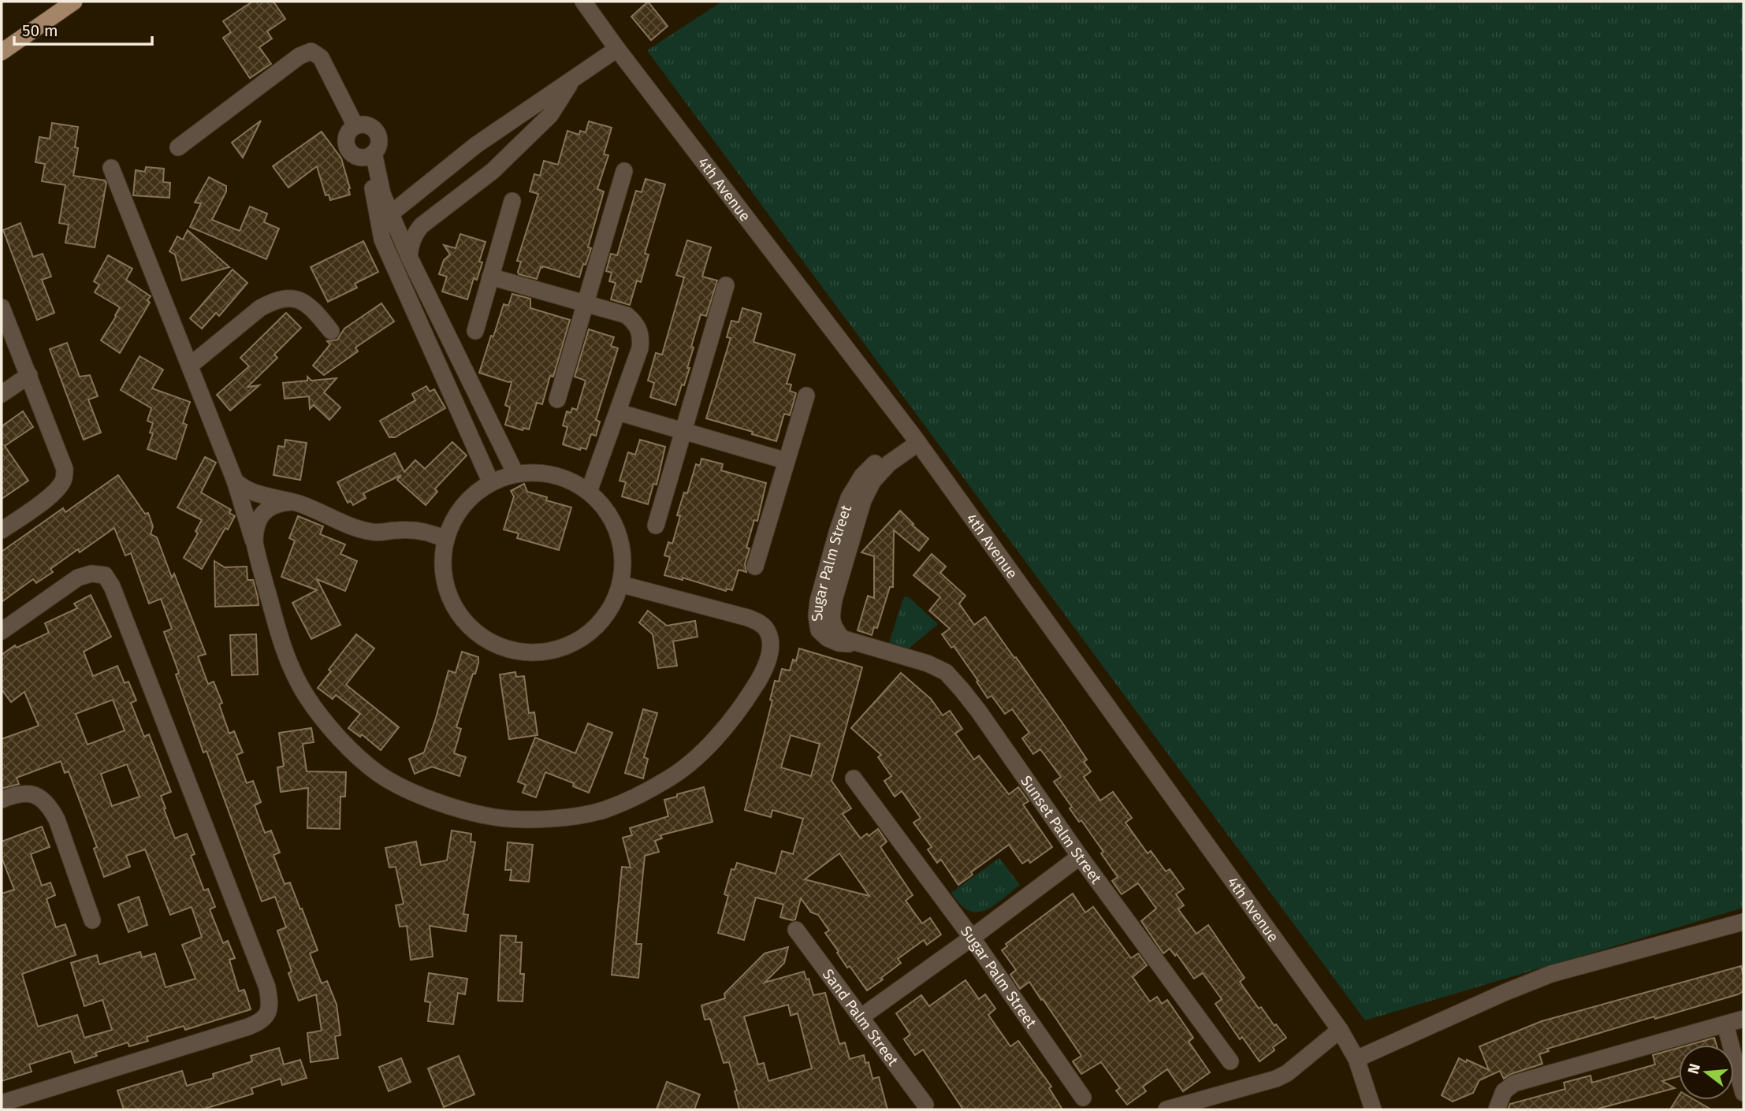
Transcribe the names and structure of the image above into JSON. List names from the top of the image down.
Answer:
{
  "streets": {
    "street": [
      "4th Avenue",
      "Sugar Palm Street",
      "Sunset Palm Street",
      "Sand Palm Street"
    ]
  },
  "crossings": [
    ["4th Avenue", "Sugar Palm Street"],
    ["Sugar Palm Street", "Sunset Palm Street"]
  ],
  "scale_bar": "50 m",
  "north": "left"
}
